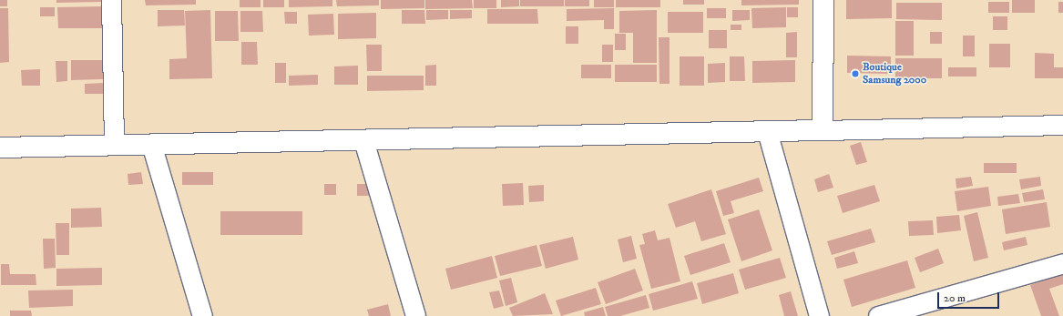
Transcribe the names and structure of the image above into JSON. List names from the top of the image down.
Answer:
{
  "places": ["Boutique Samsung 2000"],
  "scale_bar": "20 m"
}
